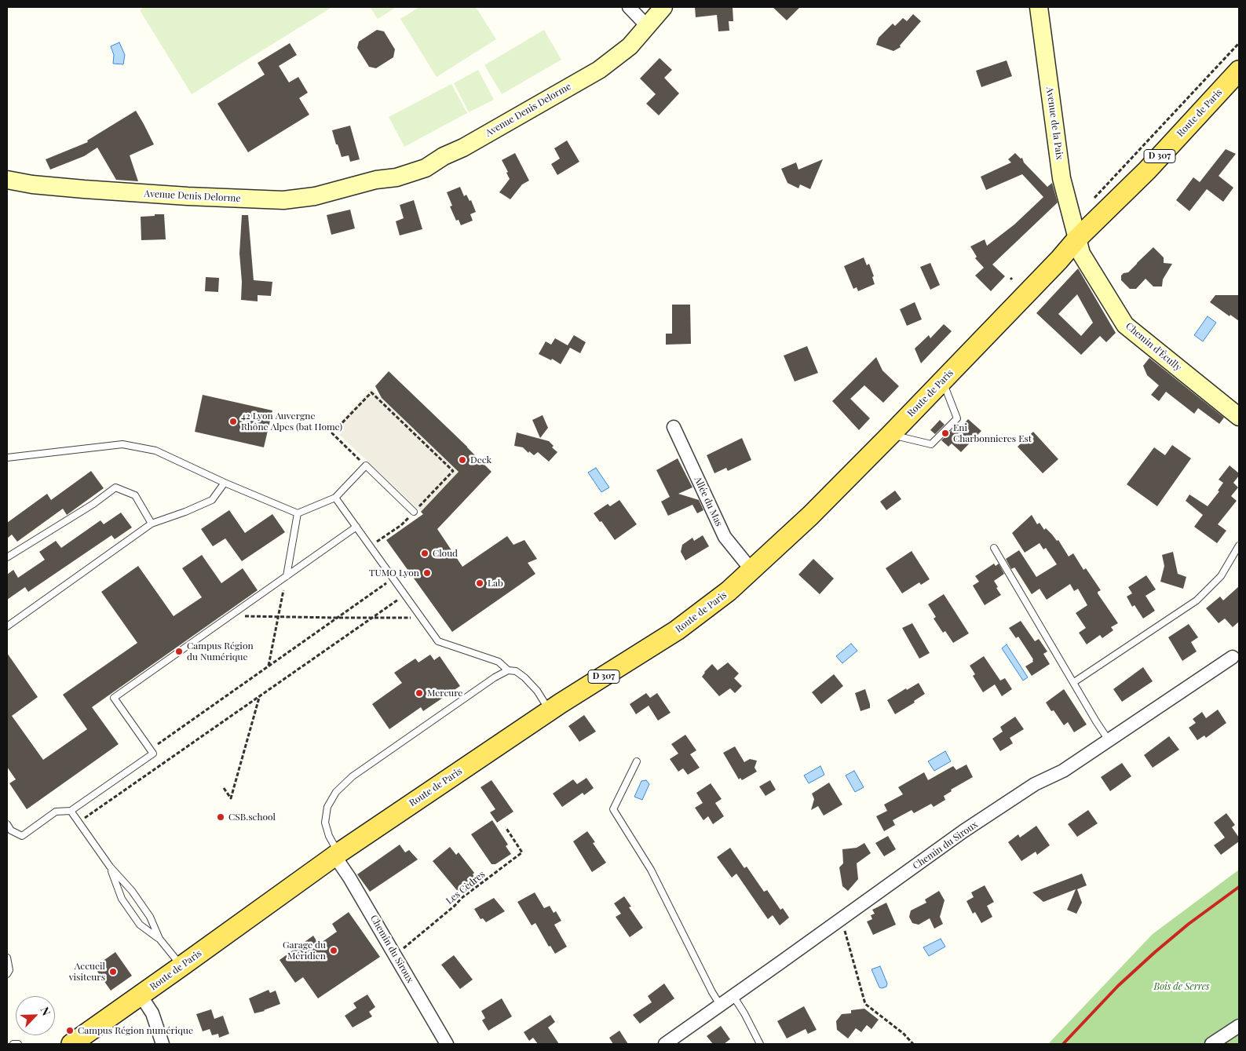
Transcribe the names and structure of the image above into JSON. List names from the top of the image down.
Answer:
{
  "streets": {
    "main road": ["Route de Paris", "D 307"],
    "street": [
      "Avenue Denis Delorme",
      "Avenue de la Paix",
      "Chemin d'Écully",
      "Allée du Mas",
      "Chemin du Siroux"
    ],
    "path": ["Les Cèdres"]
  },
  "crossings": [
    ["Route de Paris", "Avenue de la Paix"],
    ["Route de Paris", "Chemin d'Écully"],
    ["Route de Paris", "Allée du Mas"],
    ["Route de Paris", "Chemin du Siroux"],
    ["Avenue de la Paix", "Chemin d'Écully"],
    ["Chemin du Siroux", "Les Cèdres"]
  ],
  "parks": ["Bois de Serres"],
  "places": [
    "42 Lyon Auvergne Rhône Alpes (bat Home)",
    "Eni Charbonnieres Est",
    "Deck",
    "Cloud",
    "TUMO Lyon",
    "Lab",
    "Campus Région du Numérique",
    "Mercure",
    "CSB.school",
    "Garage du Méridien",
    "Accueil visiteurs",
    "Campus Région numérique"
  ],
  "north": "top right"
}
